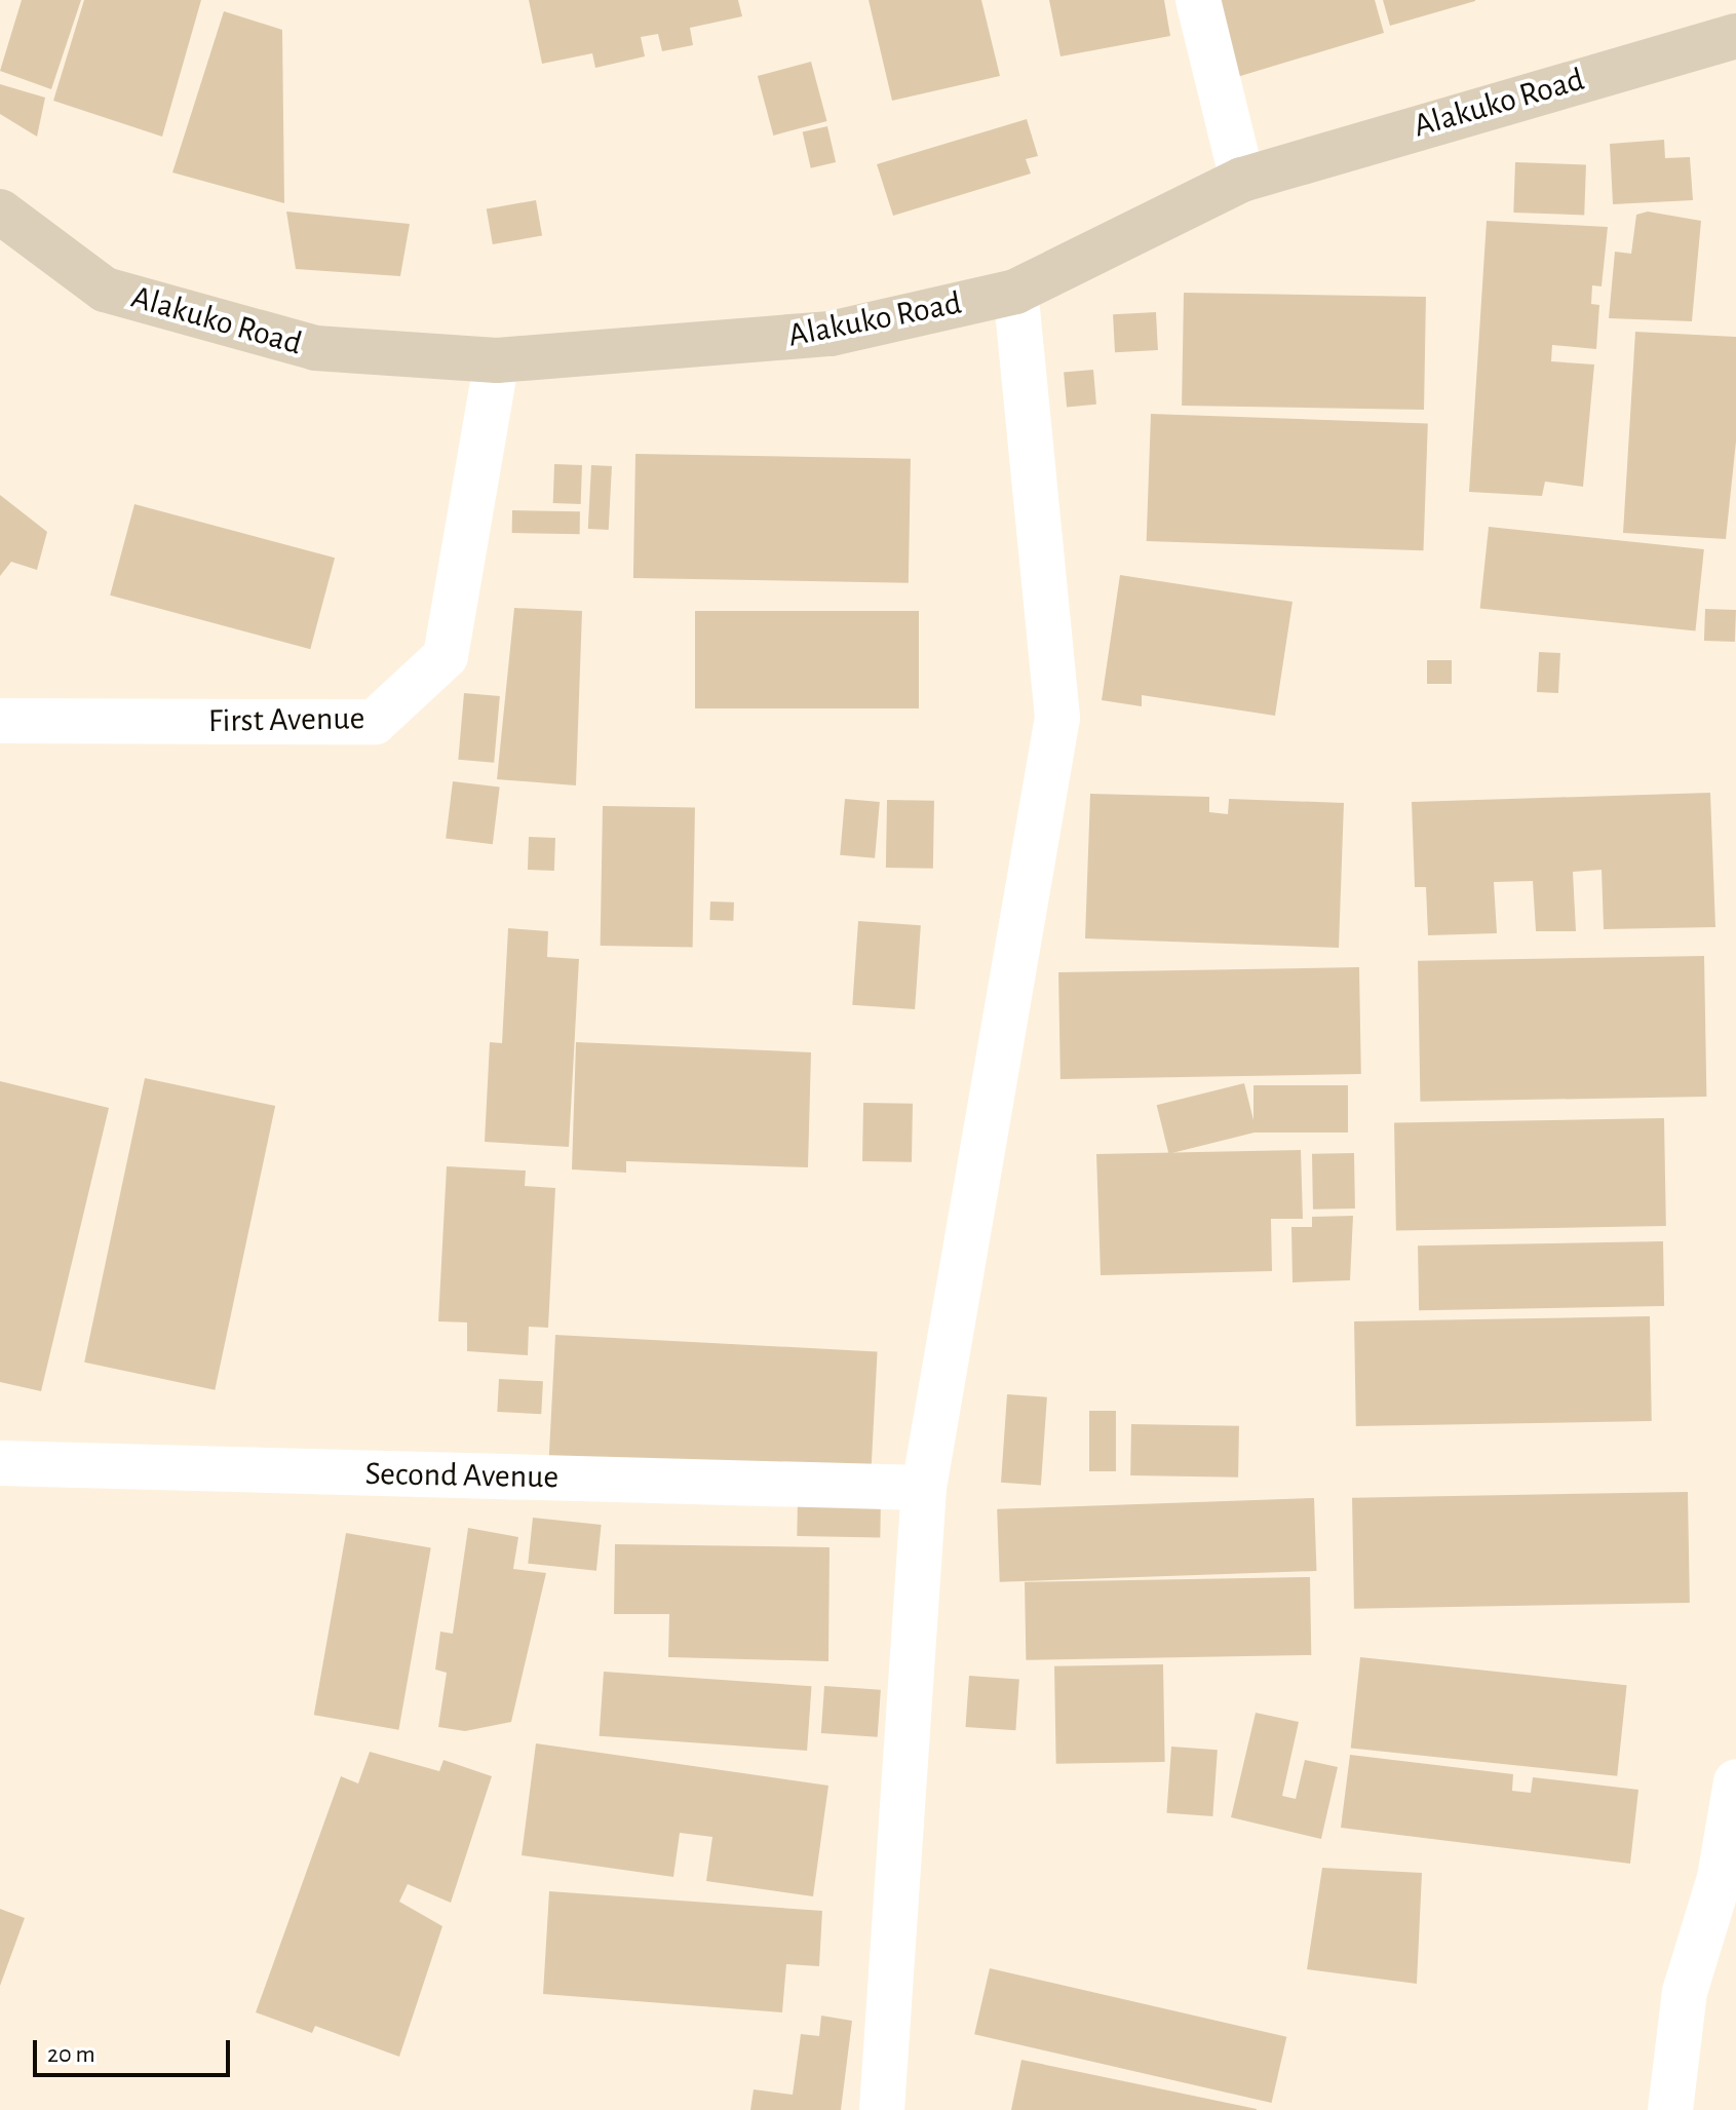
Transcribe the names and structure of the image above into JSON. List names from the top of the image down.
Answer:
{
  "streets": {
    "main road": ["Alakuko Road"],
    "street": ["First Avenue", "Second Avenue"]
  },
  "crossings": [
    ["Alakuko Road", "First Avenue"]
  ],
  "scale_bar": "20 m"
}
